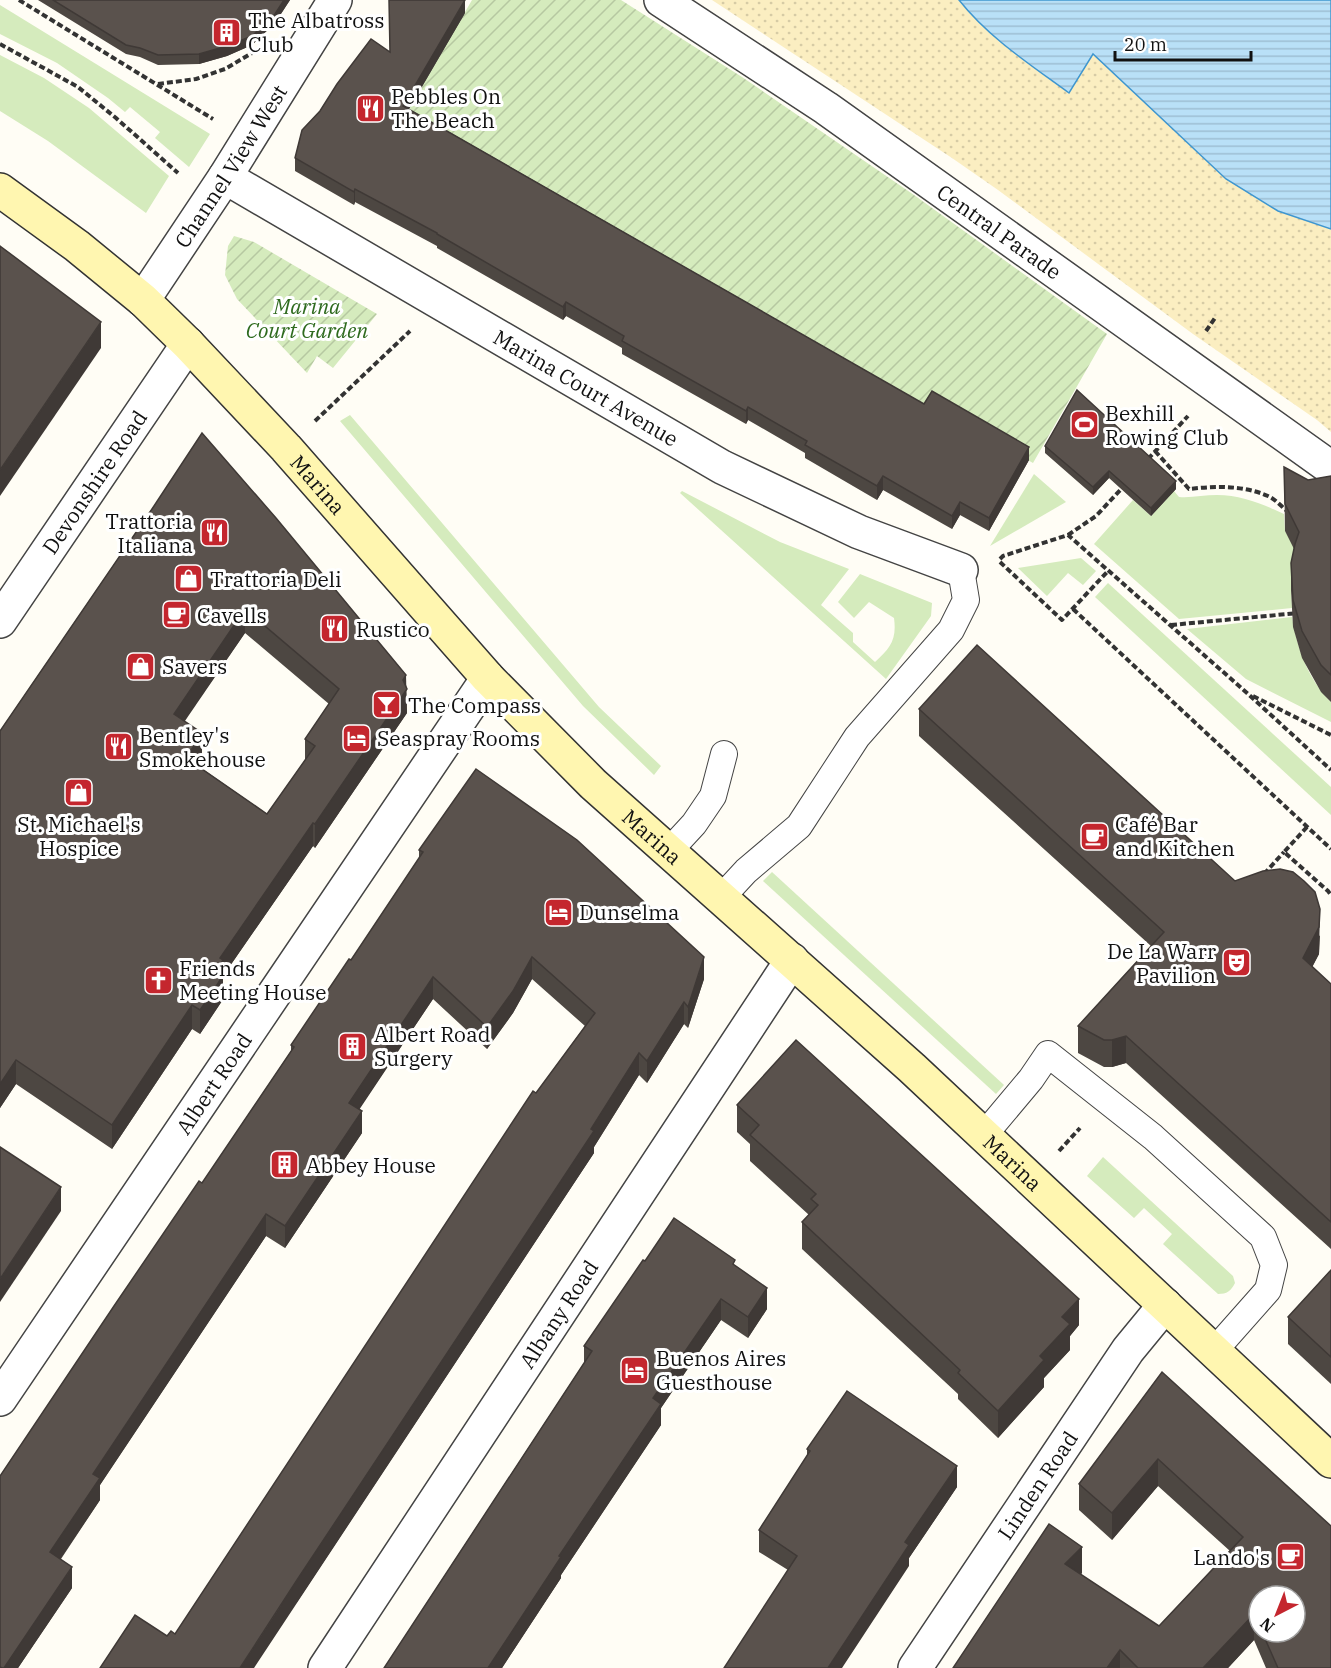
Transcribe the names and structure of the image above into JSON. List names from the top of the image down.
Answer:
{
  "streets": {
    "main road": ["Marina"],
    "street": [
      "Channel View West",
      "Central Parade",
      "Marina Court Avenue",
      "Devonshire Road",
      "Albert Road",
      "Albany Road",
      "Linden Road"
    ]
  },
  "crossings": [
    ["Channel View West", "Marina Court Avenue"],
    ["Channel View West", "Marina"],
    ["Devonshire Road", "Marina"],
    ["Marina", "Albert Road"],
    ["Marina", "Albany Road"],
    ["Marina", "Linden Road"]
  ],
  "parks": ["Marina Court Garden"],
  "places": {
    "building": ["The Albatross Club", "Albert Road Surgery", "Abbey House"],
    "restaurant": [
      "Pebbles On The Beach",
      "Trattoria Italiana",
      "Rustico",
      "Bentley's Smokehouse"
    ],
    "sports": ["Bexhill Rowing Club"],
    "shop": ["Trattoria Deli", "Savers", "St. Michael's Hospice"],
    "cafe": ["Cavells", "Café Bar and Kitchen", "Lando's"],
    "bar": ["The Compass"],
    "hotel": ["Seaspray Rooms", "Dunselma", "Buenos Aires Guesthouse"],
    "theatre": ["De La Warr Pavilion"],
    "church": ["Friends Meeting House"]
  },
  "scale_bar": "20 m",
  "north": "bottom left"
}
